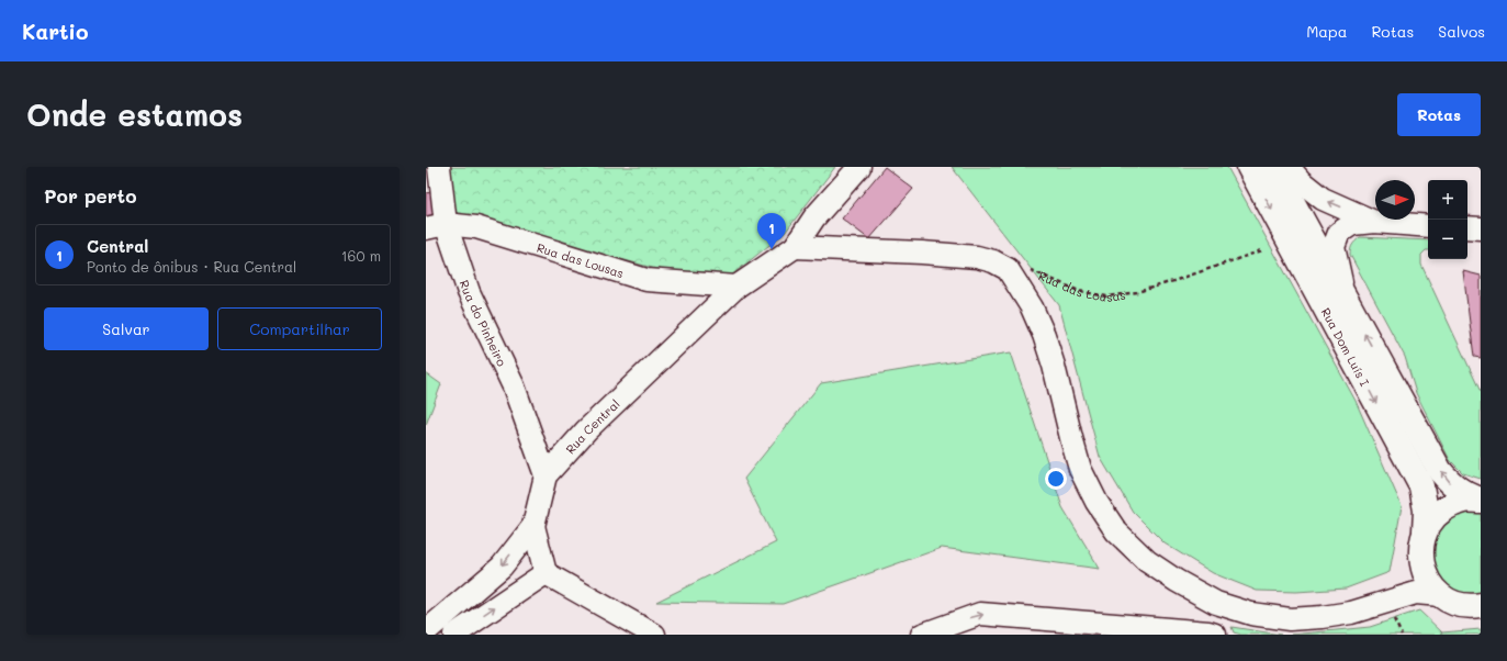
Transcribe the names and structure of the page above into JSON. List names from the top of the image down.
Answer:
{
  "streets": {
    "main road": ["Rua Dom Luís I"],
    "street": ["Rua das Lousas", "Rua do Pinheiro", "Rua Central"]
  },
  "crossings": [
    ["Rua das Lousas", "Rua do Pinheiro"],
    ["Rua das Lousas", "Rua Central"],
    ["Rua do Pinheiro", "Rua Central"]
  ],
  "north": "right",
  "page": {
    "header": "Kartio",
    "nav": ["Mapa", "Rotas", "Salvos"],
    "buttons": [
      "Rotas",
      ["Salvar", "Compartilhar"]
    ],
    "title": "Onde estamos",
    "heading": "Por perto",
    "map_buttons": ["+", "−"],
    "pins": "1",
    "list": [
      {
        "mark": "1",
        "name": "Central",
        "note": "Ponto de ônibus · Rua Central",
        "value": "160 m"
      }
    ]
  }
}
